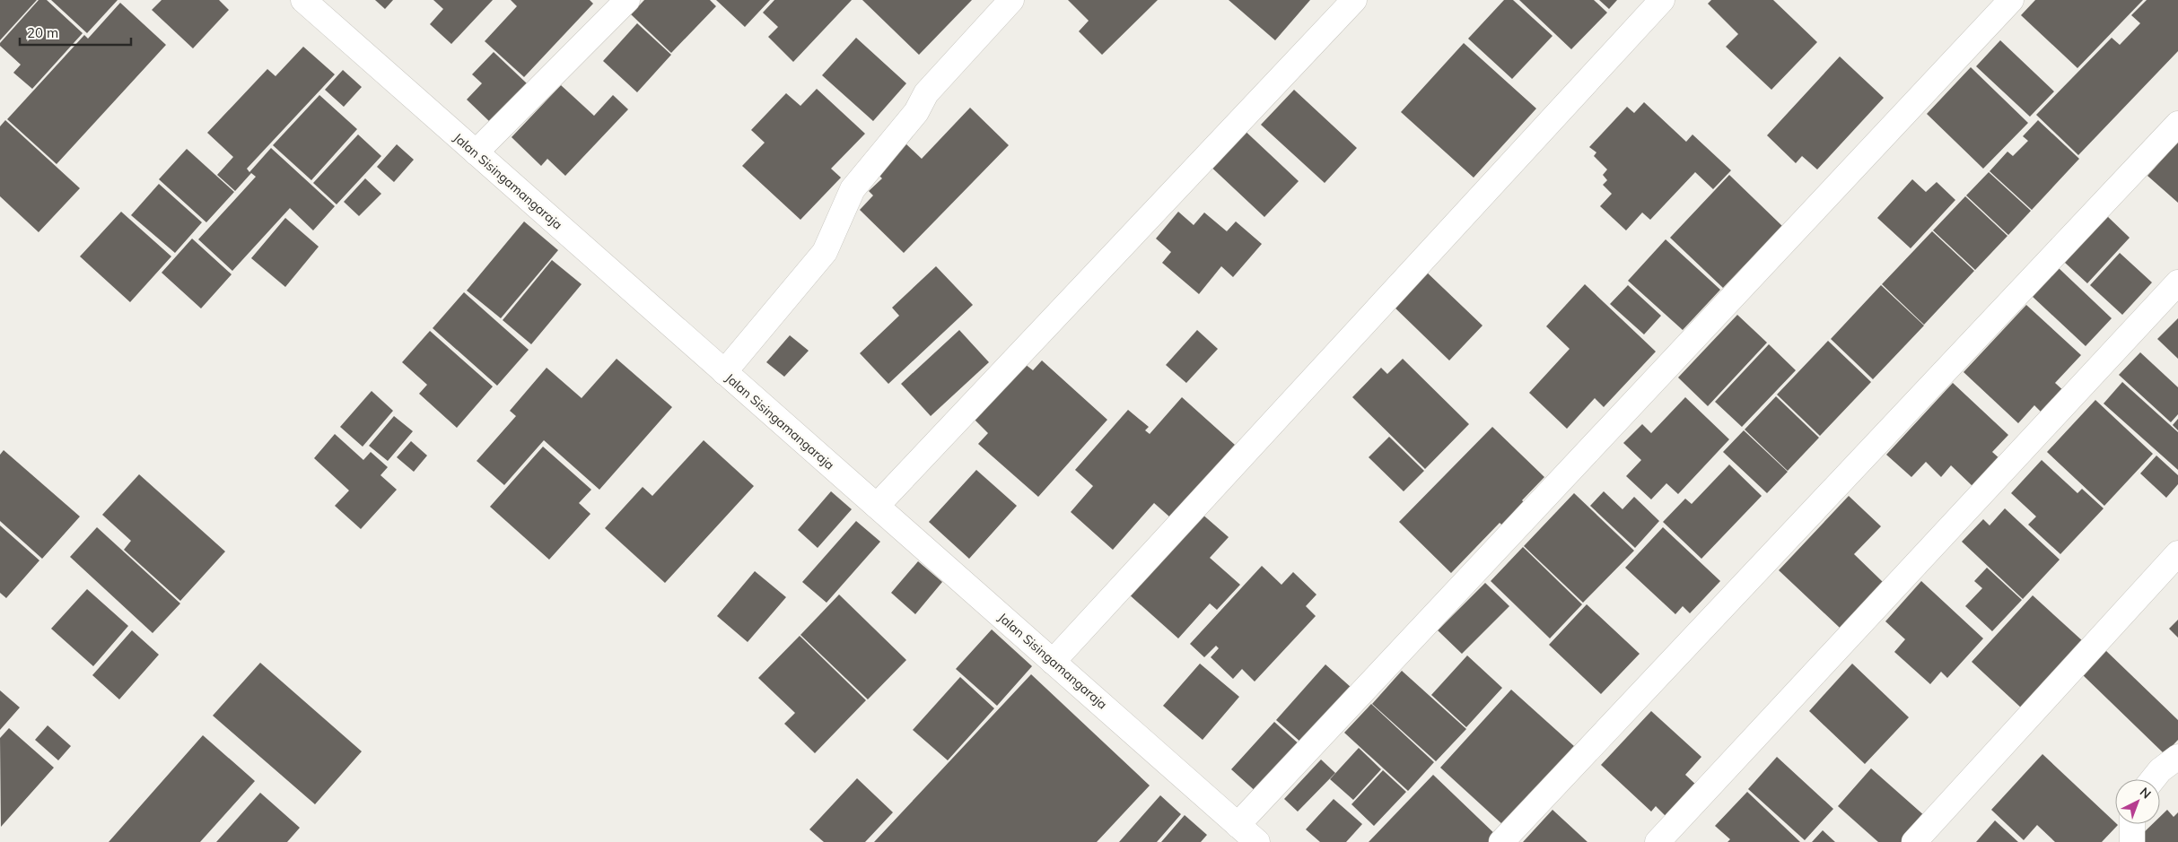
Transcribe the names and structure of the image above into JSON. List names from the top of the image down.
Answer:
{
  "streets": {
    "street": ["Jalan Sisingamangaraja"]
  },
  "scale_bar": "20 m",
  "north": "top right"
}
